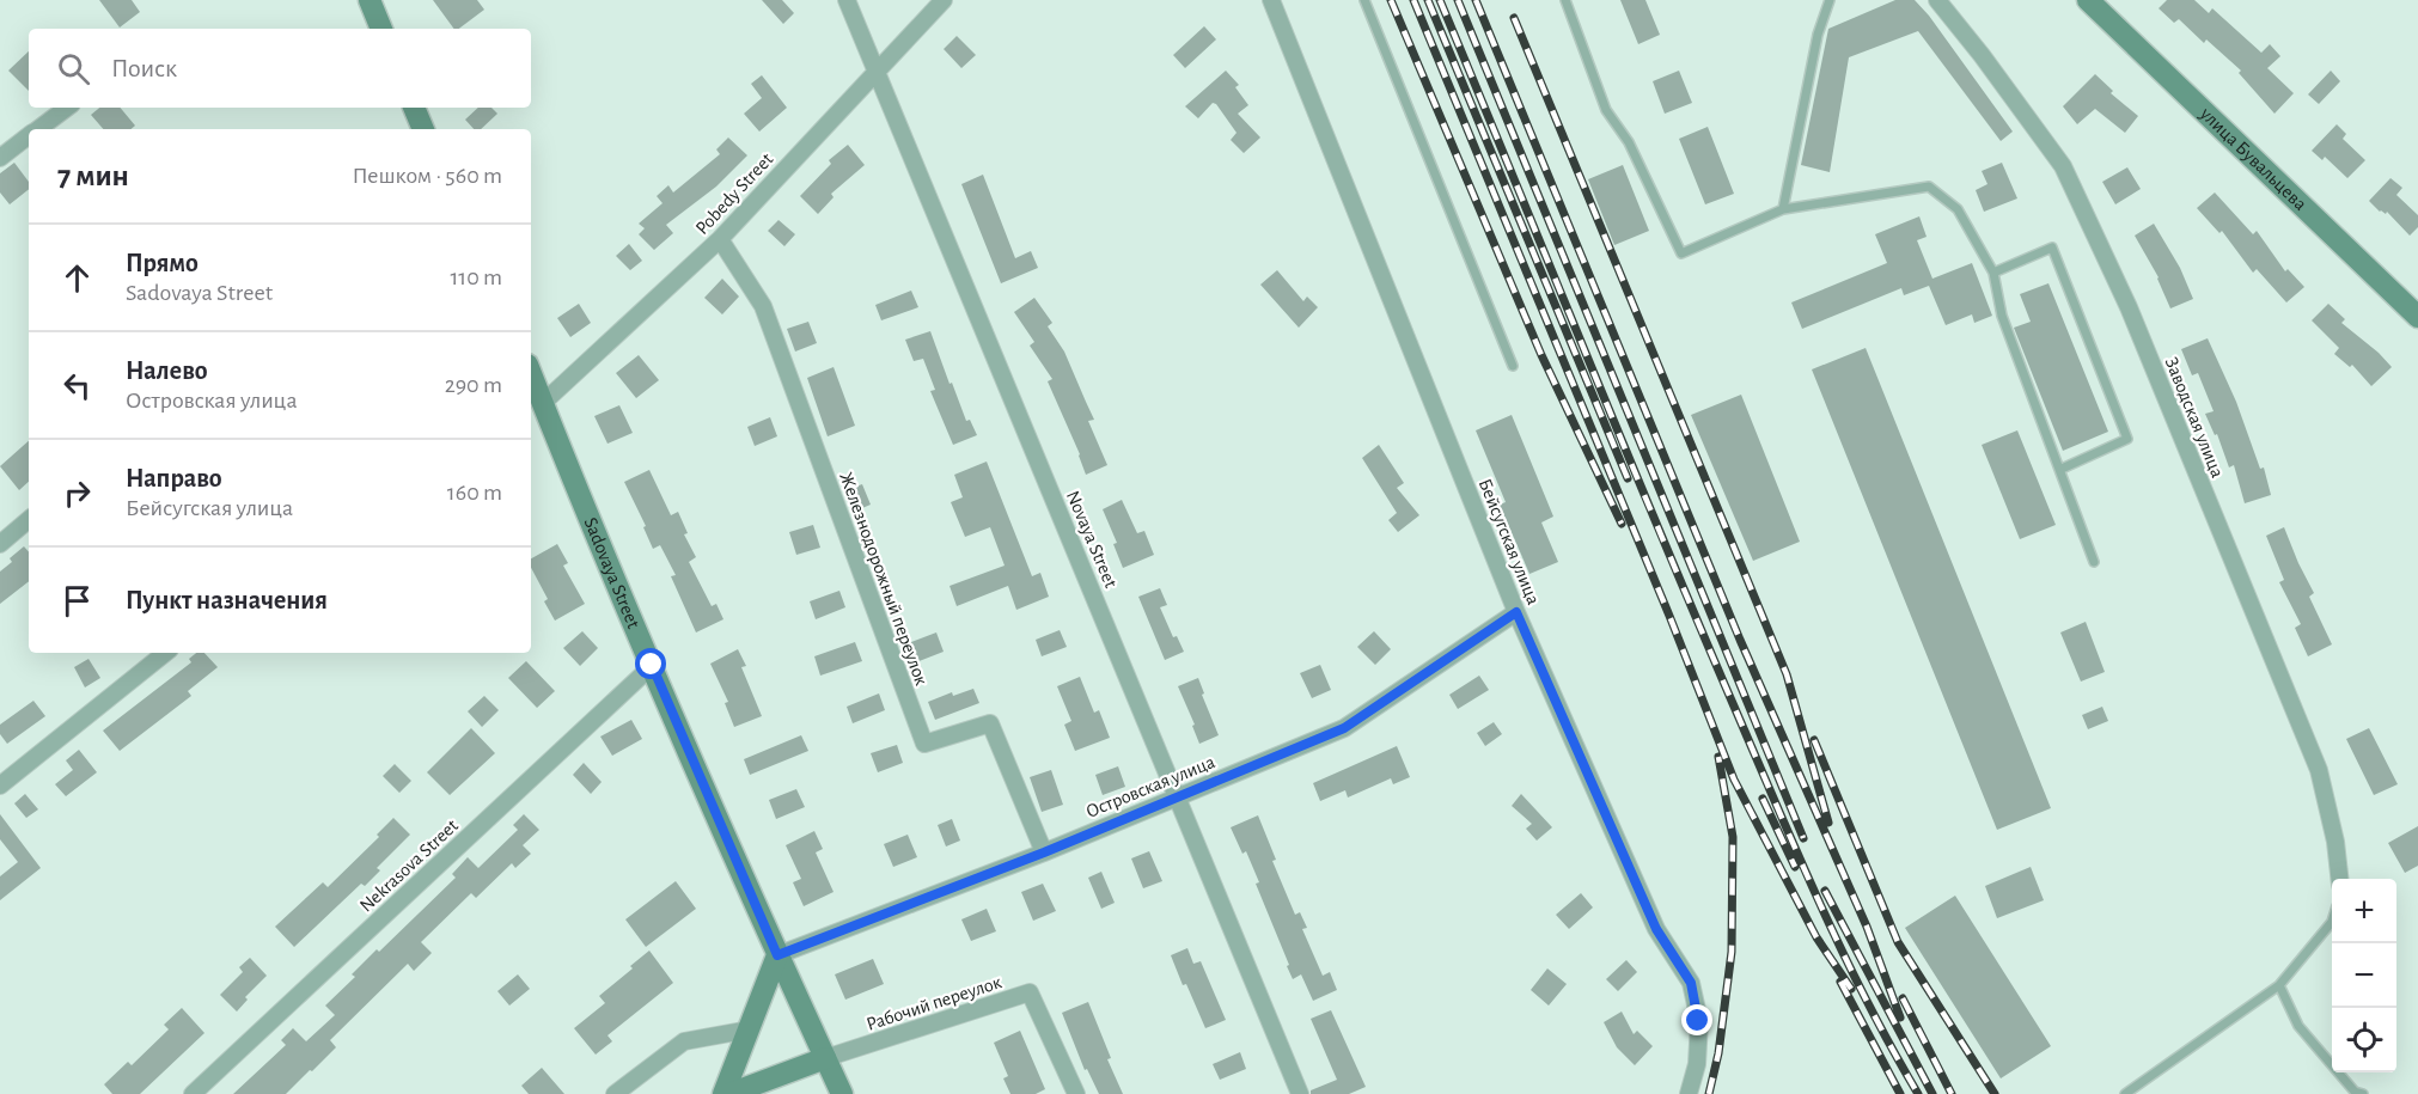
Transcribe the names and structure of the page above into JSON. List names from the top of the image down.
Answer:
{
  "streets": {
    "street": [
      "улица Бувальцева",
      "Pobedy Street",
      "Заводская улица",
      "Novaya Street",
      "Бейсугская улица",
      "Sadovaya Street",
      "Железнодорожный переулок",
      "Островская улица",
      "Nekrasova Street",
      "Рабочий переулок"
    ]
  },
  "crossings": [
    ["Pobedy Street", "Novaya Street"],
    ["Pobedy Street", "Sadovaya Street"],
    ["Pobedy Street", "Железнодорожный переулок"],
    ["Novaya Street", "Островская улица"],
    ["Бейсугская улица", "Островская улица"],
    ["Sadovaya Street", "Островская улица"],
    ["Sadovaya Street", "Nekrasova Street"],
    ["Sadovaya Street", "Рабочий переулок"],
    ["Железнодорожный переулок", "Островская улица"]
  ],
  "page": {
    "search": "Поиск",
    "heading": ["7 мин", "Пешком · 560 m"],
    "list": [
      ["Прямо", "Sadovaya Street", "110 m"],
      ["Налево", "Островская улица", "290 m"],
      ["Направо", "Бейсугская улица", "160 m"],
      "Пункт назначения"
    ],
    "map_buttons": ["+", "−"]
  }
}
